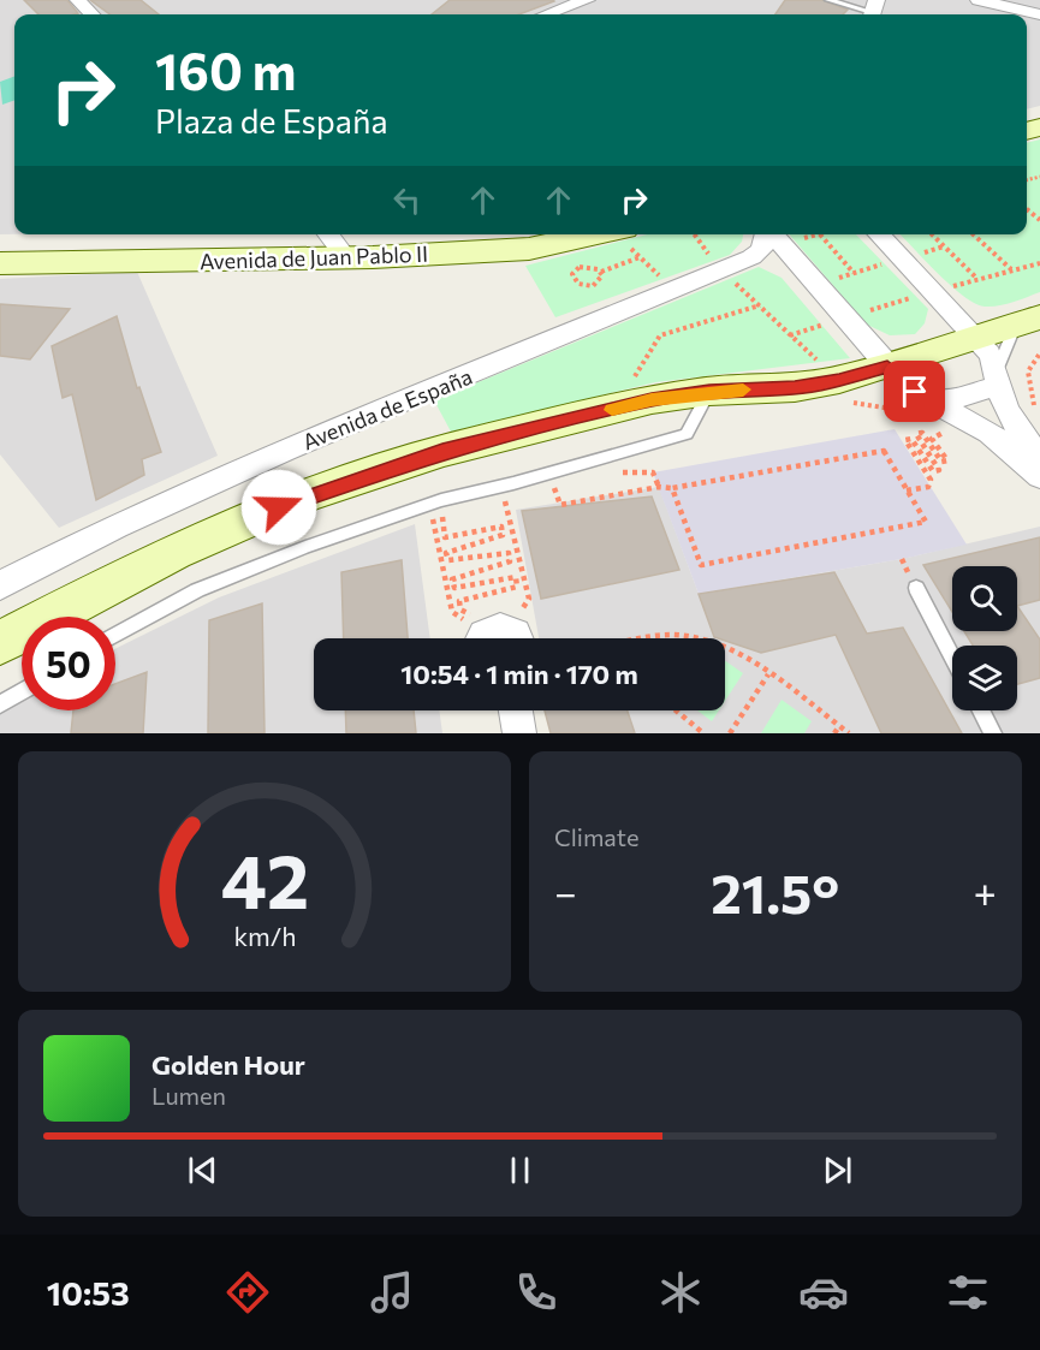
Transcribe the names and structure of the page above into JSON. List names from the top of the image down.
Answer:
{
  "streets": {
    "main road": ["Avenida de Juan Pablo II"],
    "street": ["Avenida de España"]
  },
  "page": {
    "turn": ["160 m", "Plaza de España"],
    "limit": "50",
    "trip": "10:54 · 1 min · 170 m",
    "tile": "Climate",
    "heat": ["−", "21.5°", "+"],
    "song": ["Golden Hour", "Lumen"],
    "tabs": "10:53",
    "gauge": ["42", "km/h"]
  }
}
